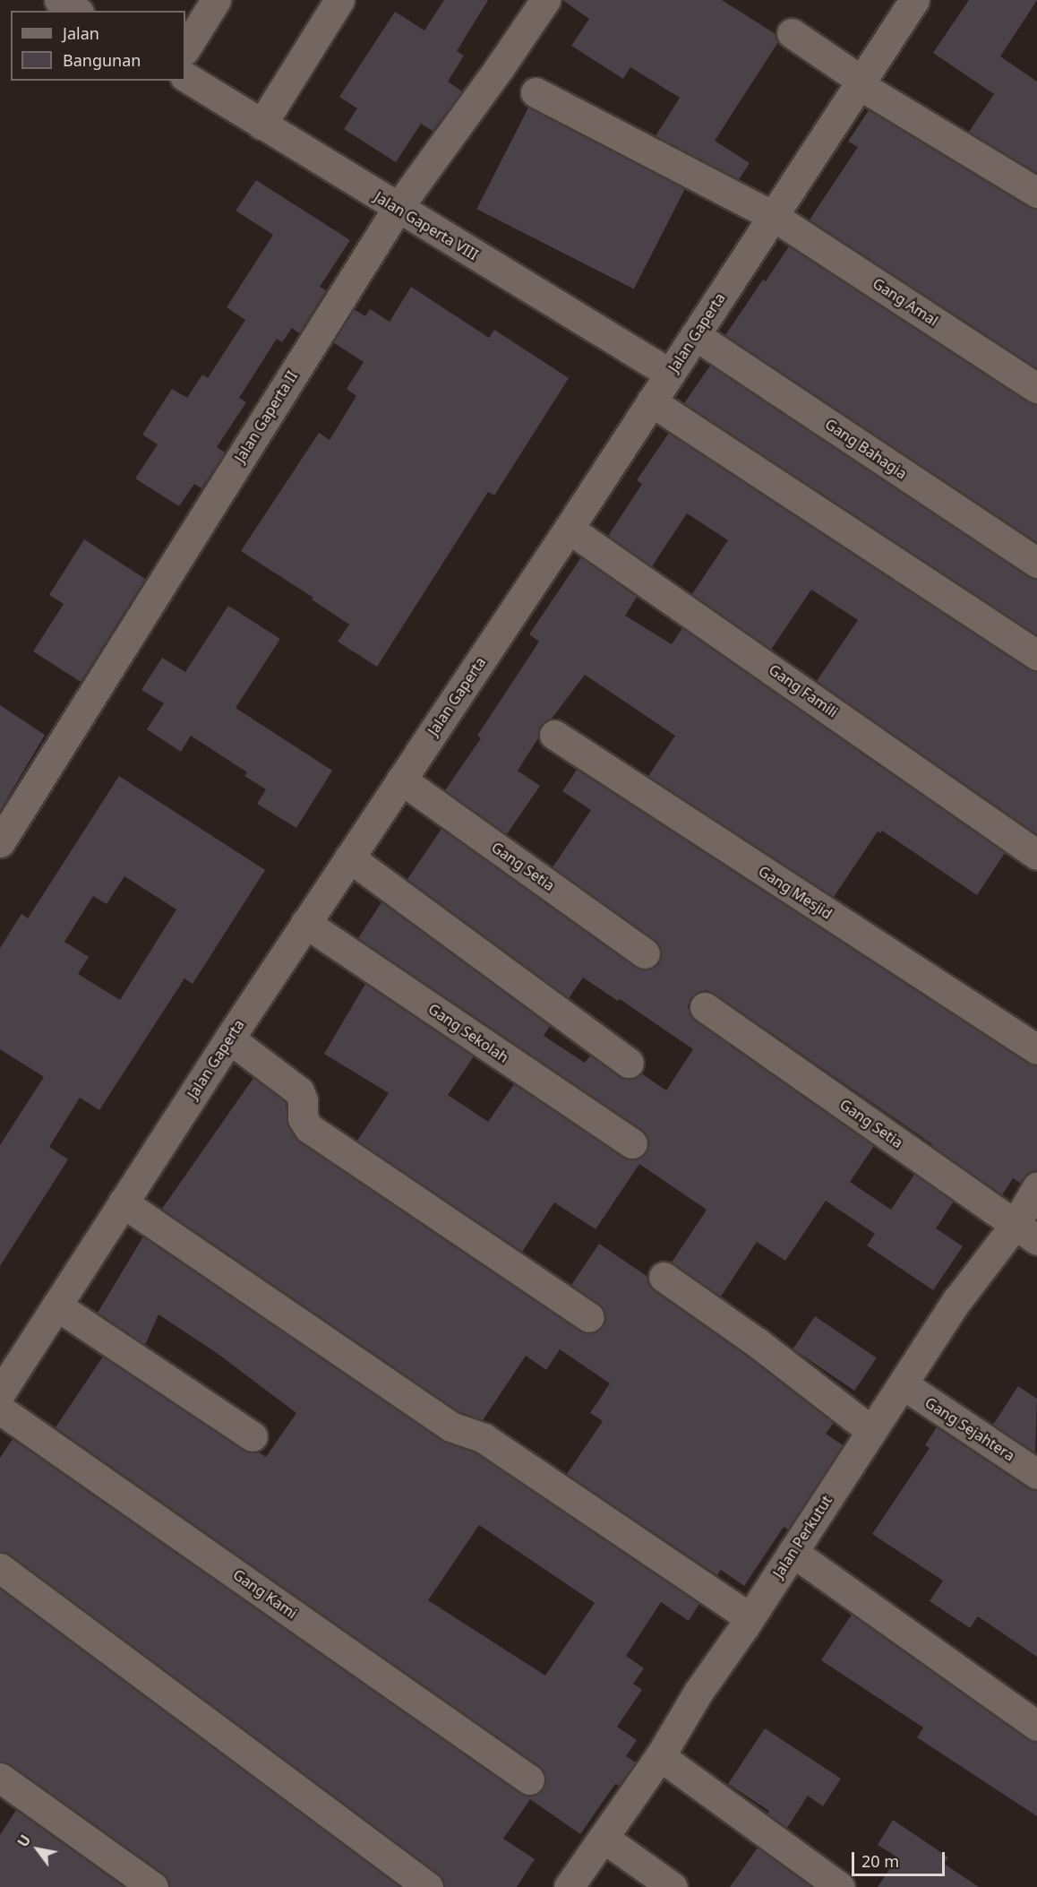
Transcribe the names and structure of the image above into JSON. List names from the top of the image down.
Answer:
{
  "streets": {
    "street": [
      "Jalan Gaperta VIII",
      "Gang Amal",
      "Jalan Gaperta",
      "Jalan Gaperta II",
      "Gang Bahagia",
      "Gang Famili",
      "Gang Setia",
      "Gang Mesjid",
      "Gang Sekolah",
      "Gang Sejahtera",
      "Jalan Perkutut",
      "Gang Kami"
    ]
  },
  "crossings": [
    ["Jalan Gaperta VIII", "Jalan Gaperta"],
    ["Jalan Gaperta VIII", "Jalan Gaperta II"],
    ["Gang Amal", "Jalan Gaperta"],
    ["Jalan Gaperta", "Gang Bahagia"],
    ["Jalan Gaperta", "Gang Famili"],
    ["Jalan Gaperta", "Gang Setia"],
    ["Jalan Gaperta", "Gang Sekolah"],
    ["Gang Setia", "Jalan Perkutut"],
    ["Gang Sejahtera", "Jalan Perkutut"]
  ],
  "legend": ["Jalan", "Bangunan"],
  "scale_bar": "20 m",
  "north": "top left"
}
